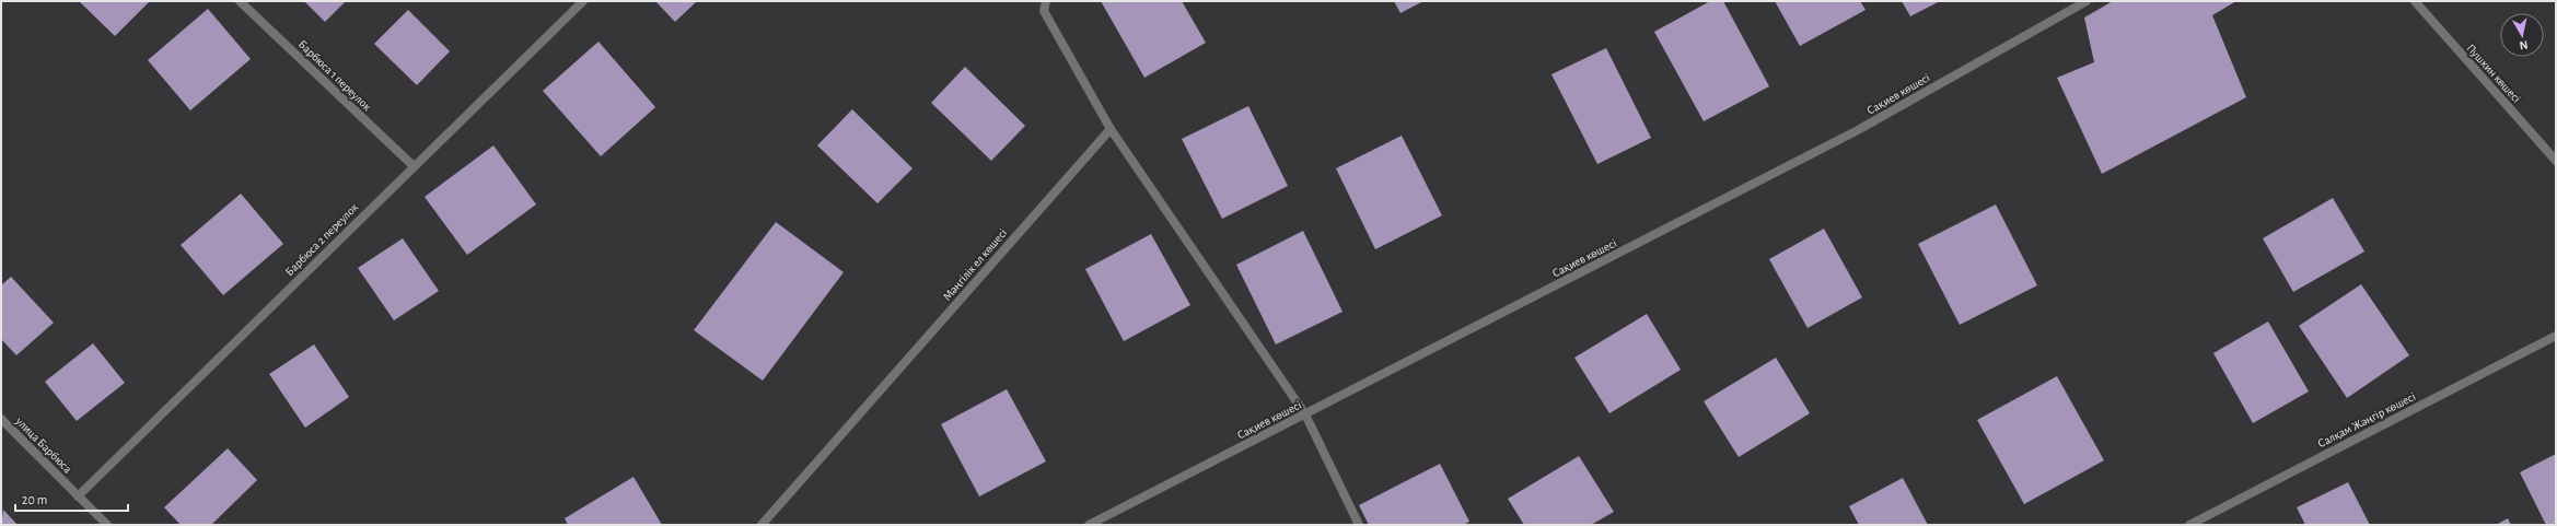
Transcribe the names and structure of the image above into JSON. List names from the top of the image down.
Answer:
{
  "streets": {
    "street": [
      "Пушкин көшесі",
      "Барбюса 1 переулок",
      "Сақиев көшесі",
      "Барбюса 2 переулок",
      "Мәңгілік ел көшесі",
      "Салқам Жәңгір көшесі",
      "улица Барбюса"
    ]
  },
  "crossings": [
    ["Барбюса 1 переулок", "Барбюса 2 переулок"],
    ["Барбюса 2 переулок", "улица Барбюса"]
  ],
  "scale_bar": "20 m",
  "north": "bottom"
}
